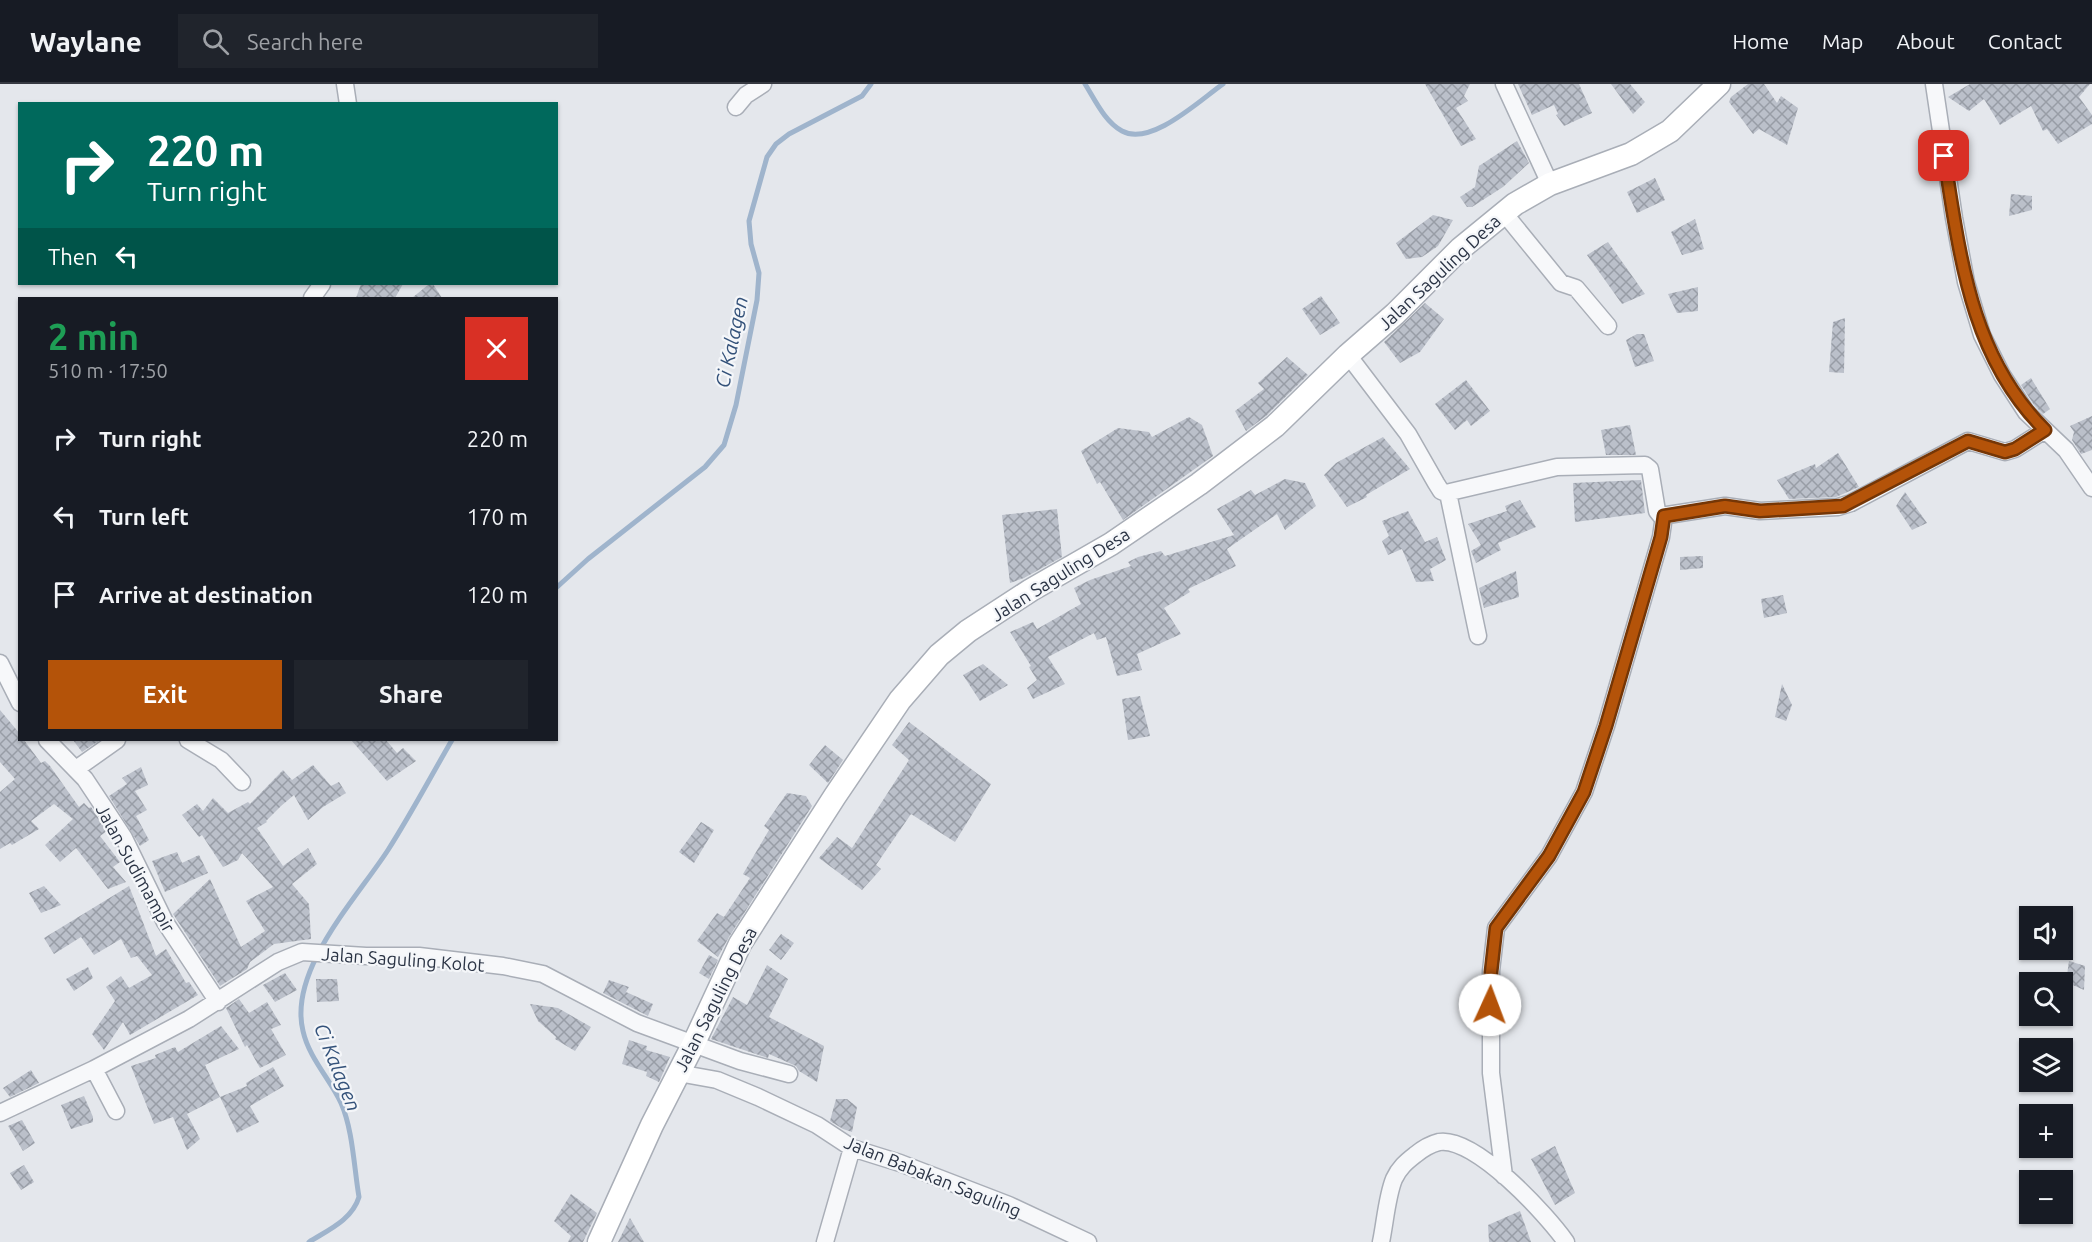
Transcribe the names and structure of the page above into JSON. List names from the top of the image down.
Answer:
{
  "streets": {
    "street": [
      "Jalan Saguling Desa",
      "Jalan Sudimampir",
      "Jalan Saguling Kolot",
      "Jalan Babakan Saguling"
    ]
  },
  "crossings": [
    ["Jalan Saguling Desa", "Jalan Saguling Kolot"],
    ["Jalan Saguling Desa", "Jalan Babakan Saguling"],
    ["Jalan Sudimampir", "Jalan Saguling Kolot"]
  ],
  "water": ["Ci Kalagen"],
  "page": {
    "header": "Waylane",
    "search": "Search here",
    "nav": [
      "Home",
      "Map",
      "About",
      "Contact"
    ],
    "turn": ["220 m", "Turn right"],
    "then": "Then",
    "heading": ["2 min", "510 m · 17:50"],
    "list": [
      {
        "name": "Turn right",
        "value": "220 m"
      },
      {
        "name": "Turn left",
        "value": "170 m"
      },
      {
        "name": "Arrive at destination",
        "value": "120 m"
      }
    ],
    "buttons": ["Exit", "Share"],
    "map_buttons": ["+", "−"]
  }
}
